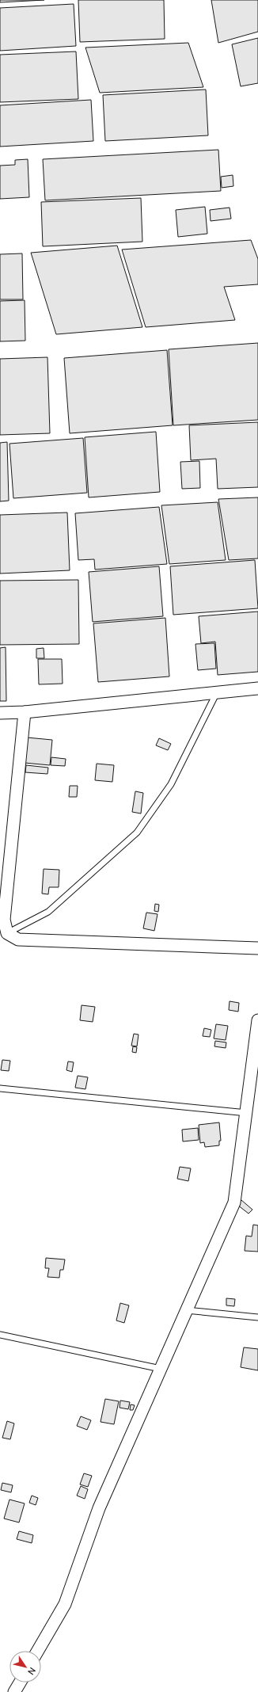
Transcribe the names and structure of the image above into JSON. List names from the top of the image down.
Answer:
{
  "north": "bottom right"
}
